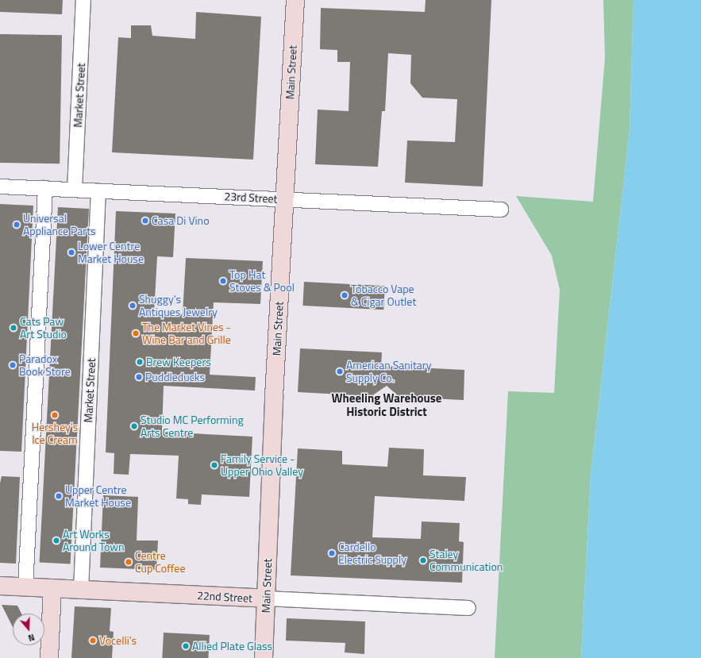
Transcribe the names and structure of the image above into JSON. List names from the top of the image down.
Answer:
{
  "streets": {
    "street": [
      "Main Street",
      "Market Street",
      "23rd Street",
      "22nd Street"
    ]
  },
  "crossings": [
    ["Main Street", "23rd Street"],
    ["Main Street", "22nd Street"],
    ["Market Street", "23rd Street"],
    ["Market Street", "22nd Street"]
  ],
  "districts": ["Wheeling Warehouse Historic District"],
  "places": [
    "Casa Di Vino",
    "Universal Appliance Parts",
    "Lower Centre Market House",
    "Top Hat Stoves & Pool",
    "Tobacco Vape & Cigar Outlet",
    "Shuggy's Antiques Jewelry",
    "Cats Paw Art Studio",
    "The Market Vines - Wine Bar and Grille",
    "Brew Keepers",
    "Paradox Book Store",
    "American Sanitary Supply Co.",
    "Puddleducks",
    "Hershey's Ice Cream",
    "Studio MC Performing Arts Centre",
    "Family Service - Upper Ohio Valley",
    "Upper Centre Market House",
    "Art Works Around Town",
    "Cardello Electric Supply",
    "Staley Communication",
    "Centre Cup Coffee",
    "Vocelli's",
    "Allied Plate Glass"
  ],
  "north": "bottom"
}
